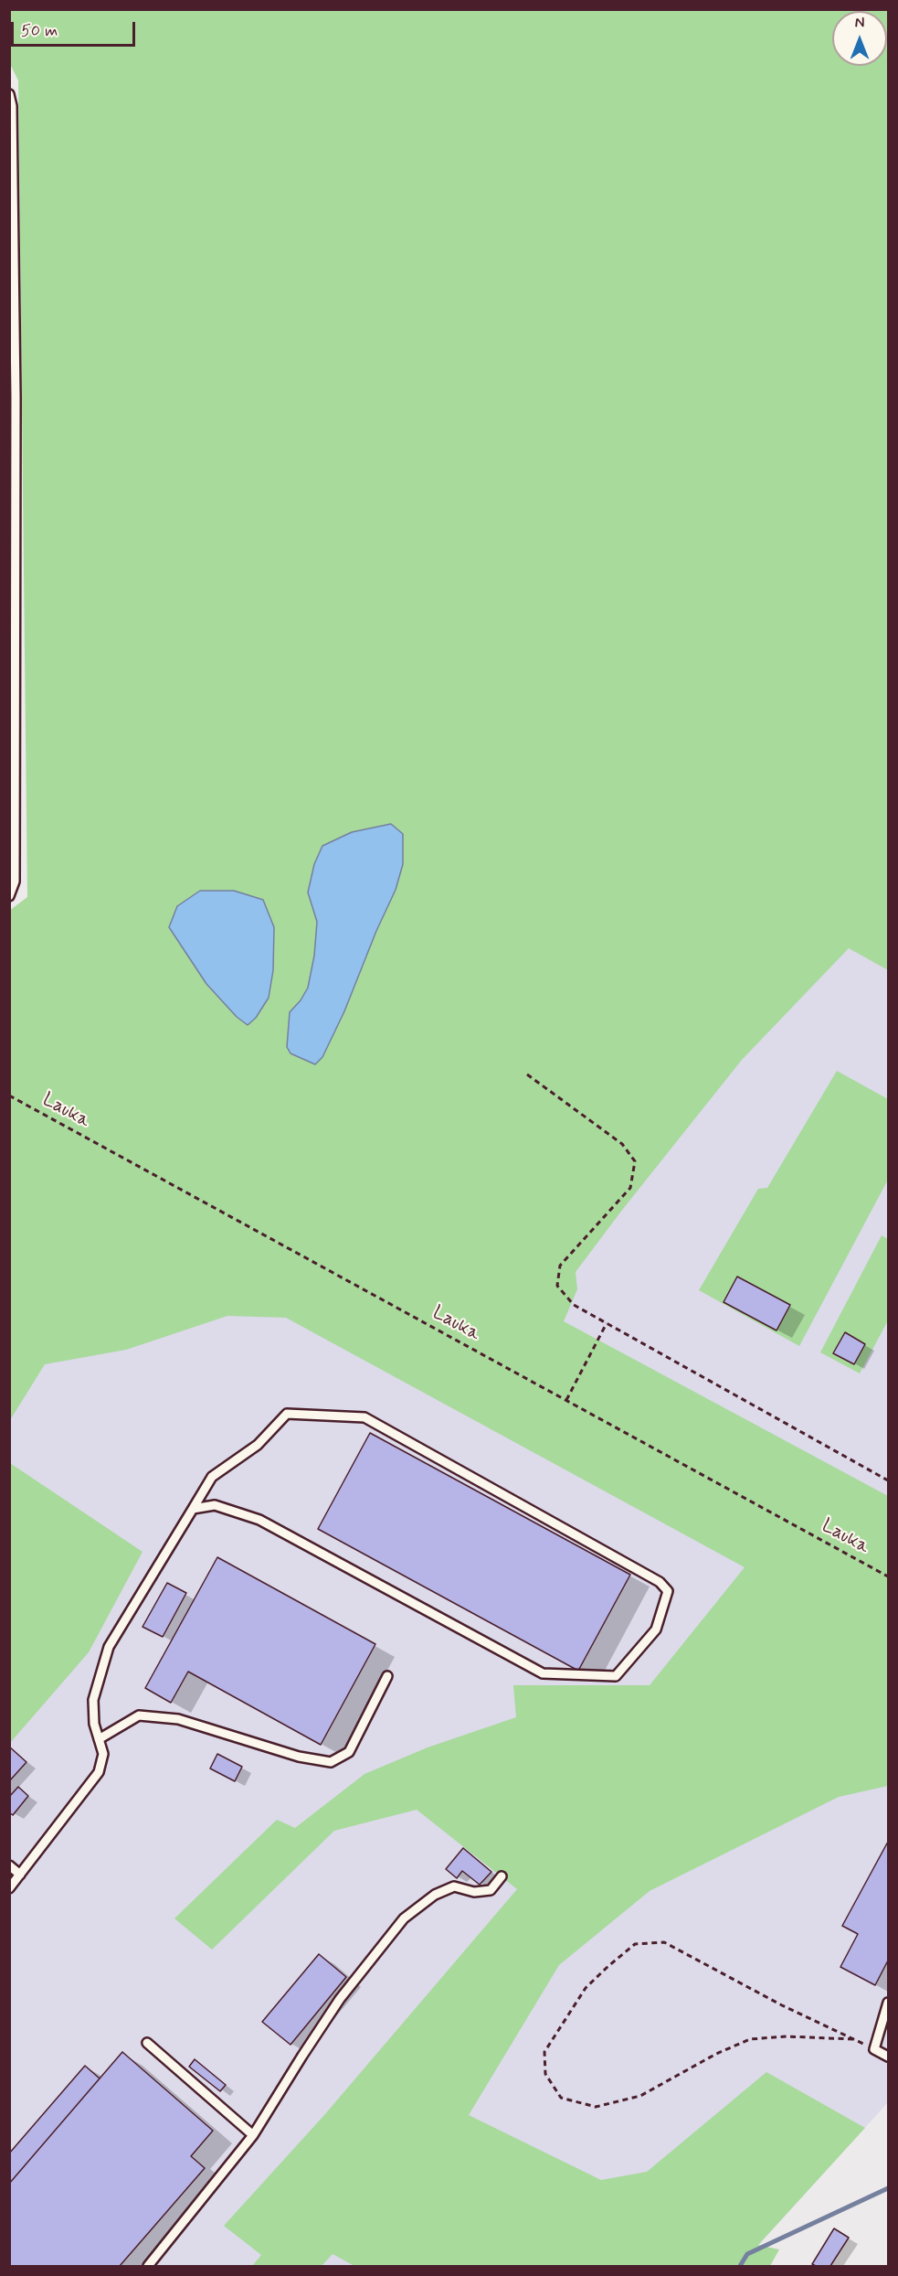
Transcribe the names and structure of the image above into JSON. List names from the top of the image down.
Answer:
{
  "streets": {
    "path": ["Lauka"]
  },
  "scale_bar": "50 m",
  "north": "top"
}
